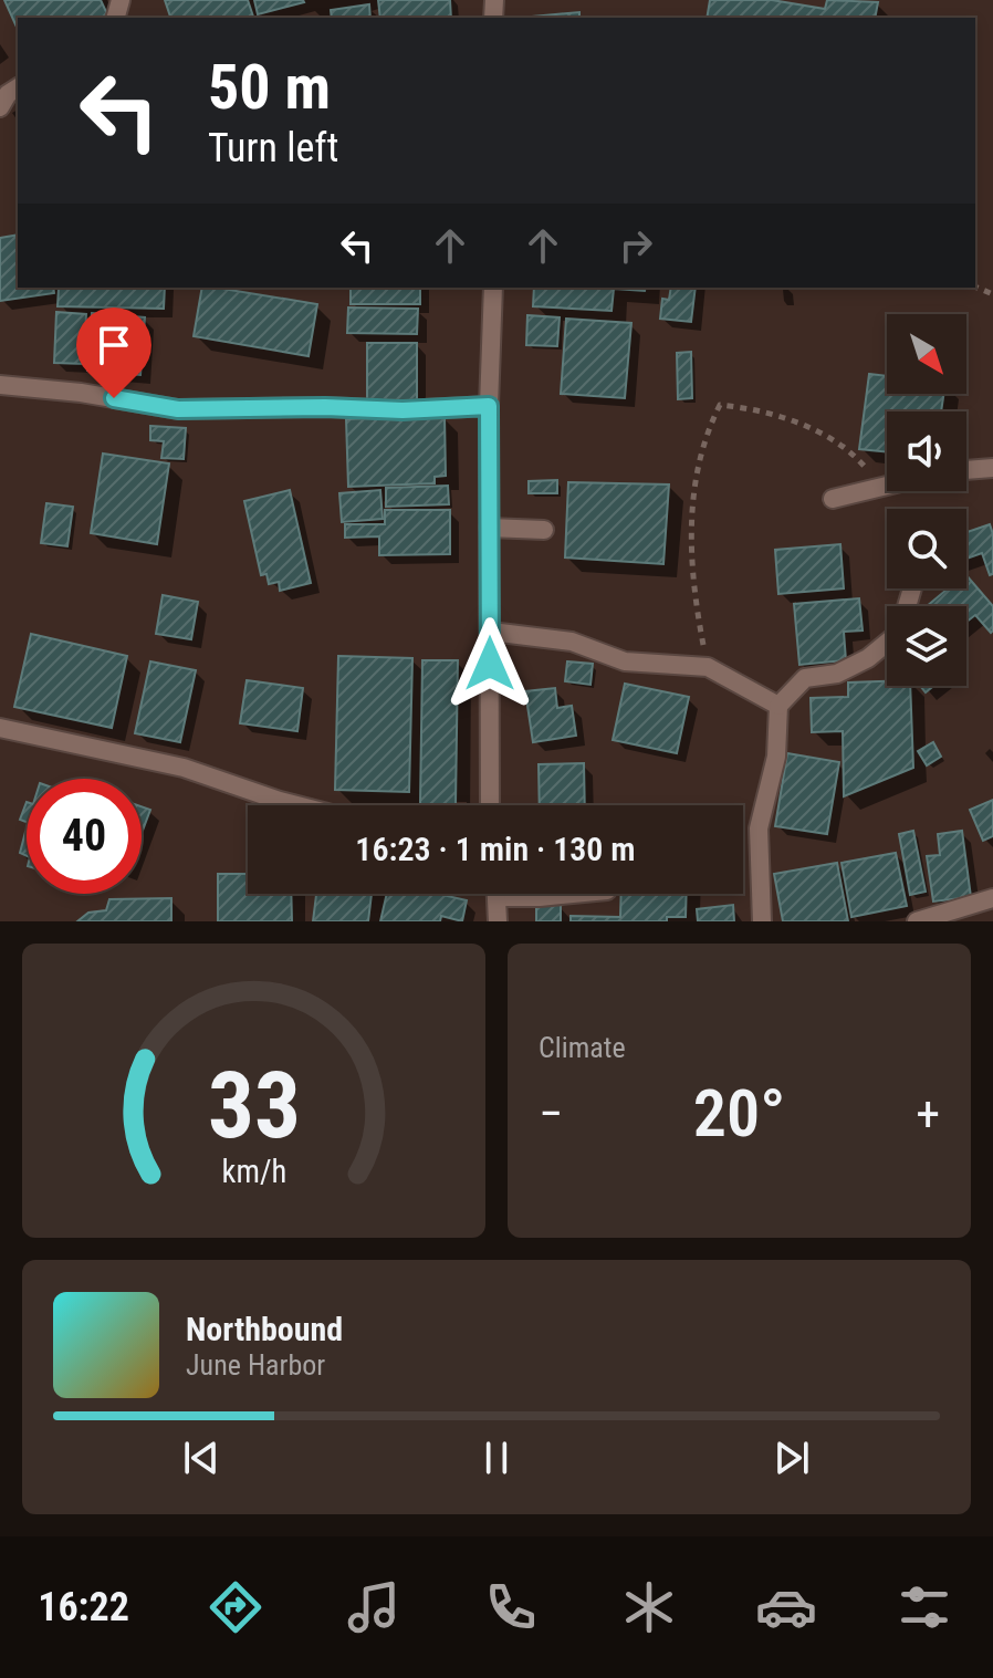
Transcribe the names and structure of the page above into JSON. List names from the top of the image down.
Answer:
{
  "north": "bottom right",
  "page": {
    "turn": ["50 m", "Turn left"],
    "limit": "40",
    "trip": "16:23 · 1 min · 130 m",
    "tile": "Climate",
    "heat": ["−", "20°", "+"],
    "song": ["Northbound", "June Harbor"],
    "tabs": "16:22",
    "gauge": ["33", "km/h"]
  }
}
